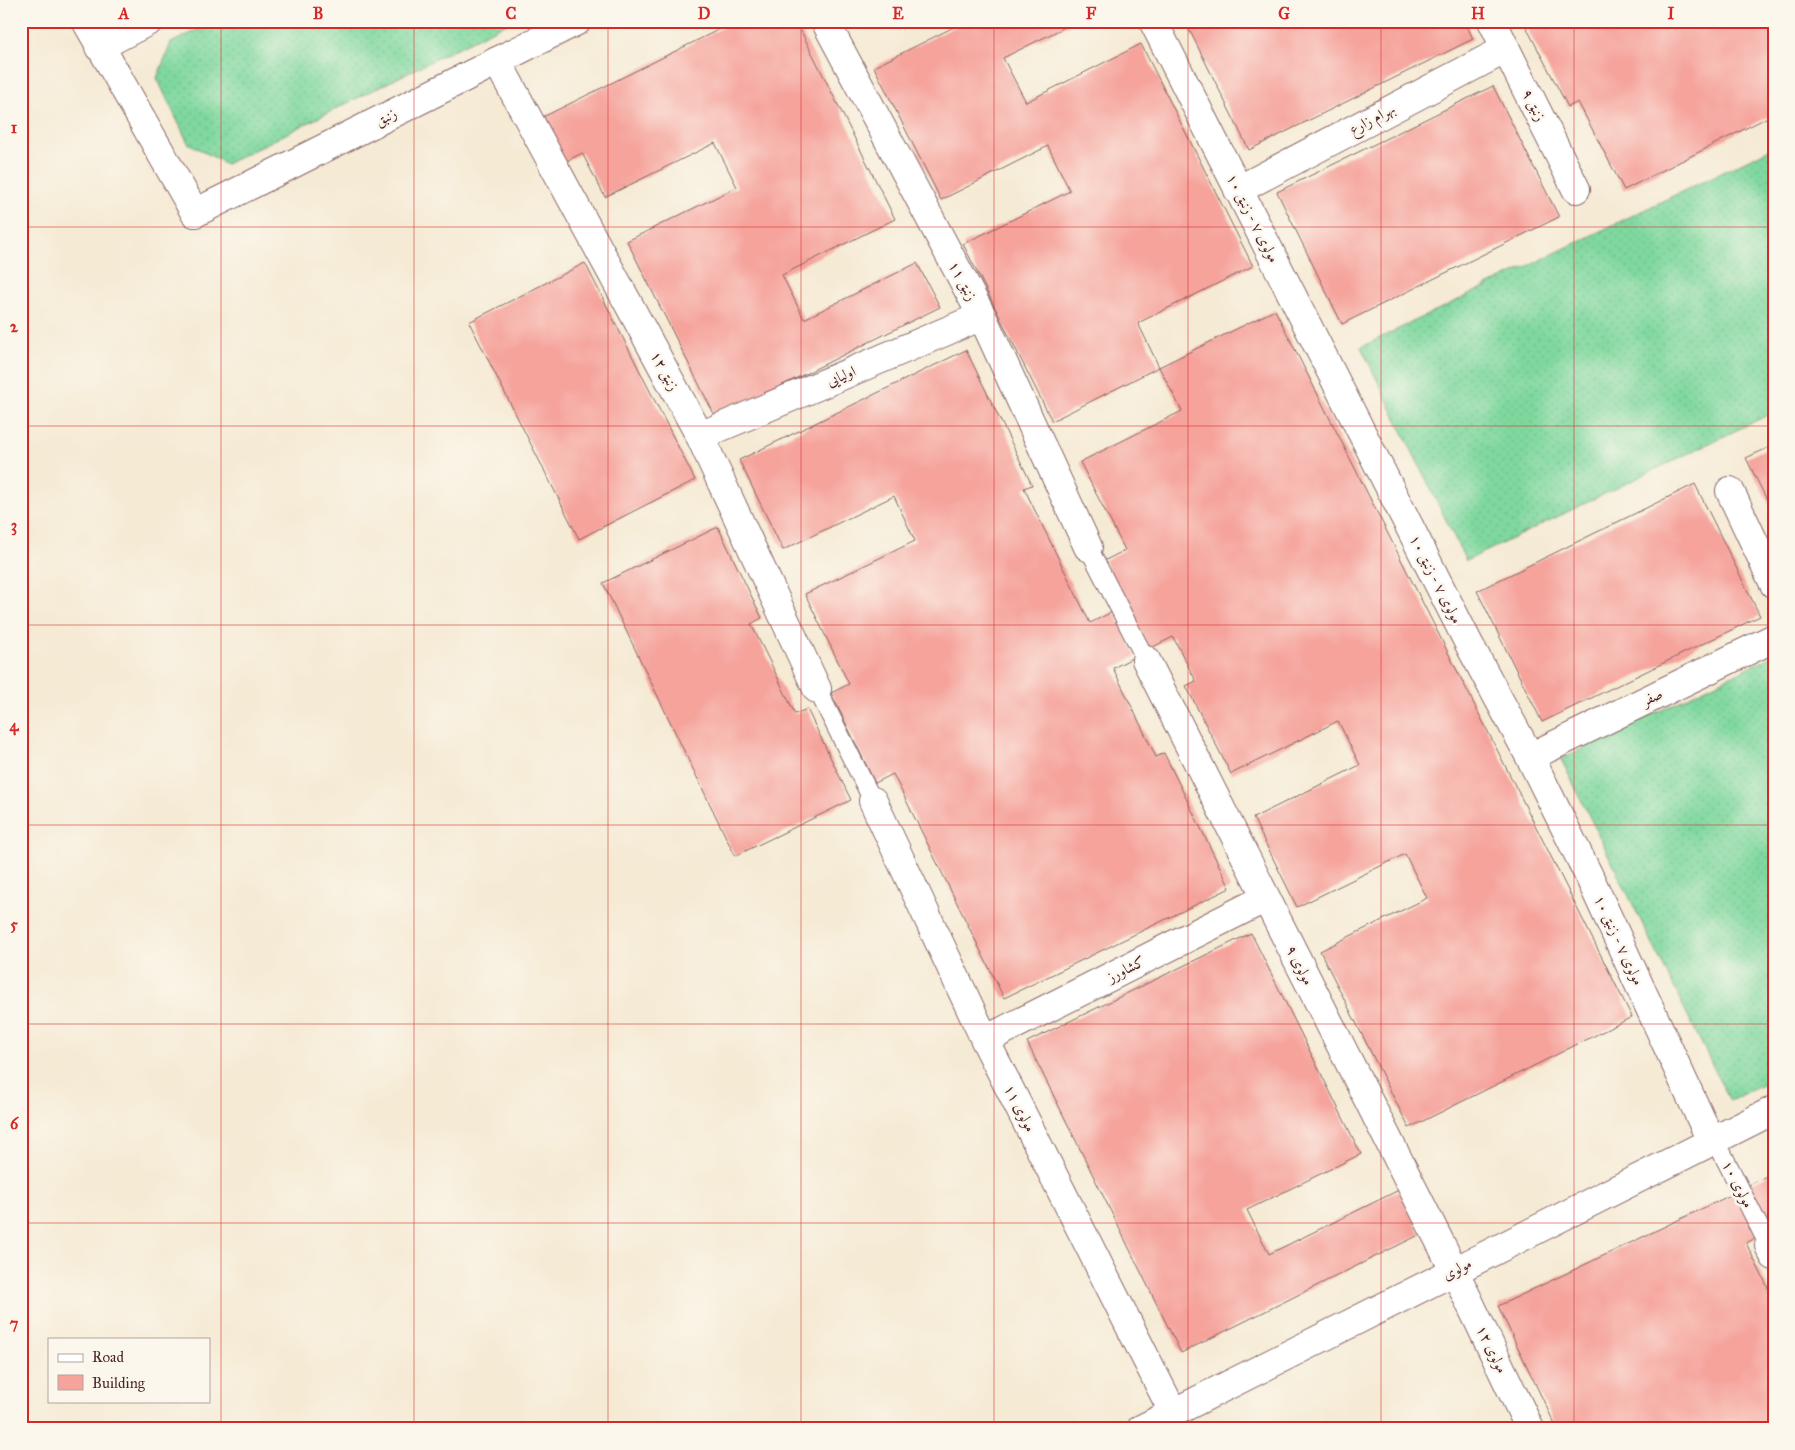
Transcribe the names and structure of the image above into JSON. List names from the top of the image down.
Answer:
{
  "streets": {
    "street": [
      "زنبق ۹",
      "زنبق",
      "بهرام زارع",
      "مولوی ۷ - زنبق ۱۰",
      "زنبق ۱۱",
      "زنبق ۱۲",
      "اولیایی",
      "صفر",
      "مولوی ۹",
      "کشاورز",
      "مولوی ۱۱",
      "مولوی",
      "مولوی ۱۲"
    ],
    "lane": ["مولوی ۱۰"]
  },
  "crossings": [
    ["زنبق ۹", "بهرام زارع"],
    ["زنبق", "زنبق ۱۲"],
    ["بهرام زارع", "مولوی ۷ - زنبق ۱۰"],
    ["مولوی ۷ - زنبق ۱۰", "صفر"],
    ["مولوی ۷ - زنبق ۱۰", "مولوی ۱۰"],
    ["مولوی ۷ - زنبق ۱۰", "مولوی"],
    ["زنبق ۱۱", "اولیایی"],
    ["زنبق ۱۲", "اولیایی"],
    ["مولوی ۹", "کشاورز"],
    ["مولوی ۹", "مولوی"],
    ["مولوی ۹", "مولوی ۱۲"],
    ["کشاورز", "مولوی ۱۱"],
    ["مولوی ۱۱", "مولوی"],
    ["مولوی ۱۰", "مولوی"],
    ["مولوی", "مولوی ۱۲"]
  ],
  "legend": ["Road", "Building"],
  "grid": {
    "columns": [
      "A",
      "B",
      "C",
      "D",
      "E",
      "F",
      "G",
      "H",
      "I"
    ],
    "rows": [
      "1",
      "2",
      "3",
      "4",
      "5",
      "6",
      "7"
    ]
  }
}
